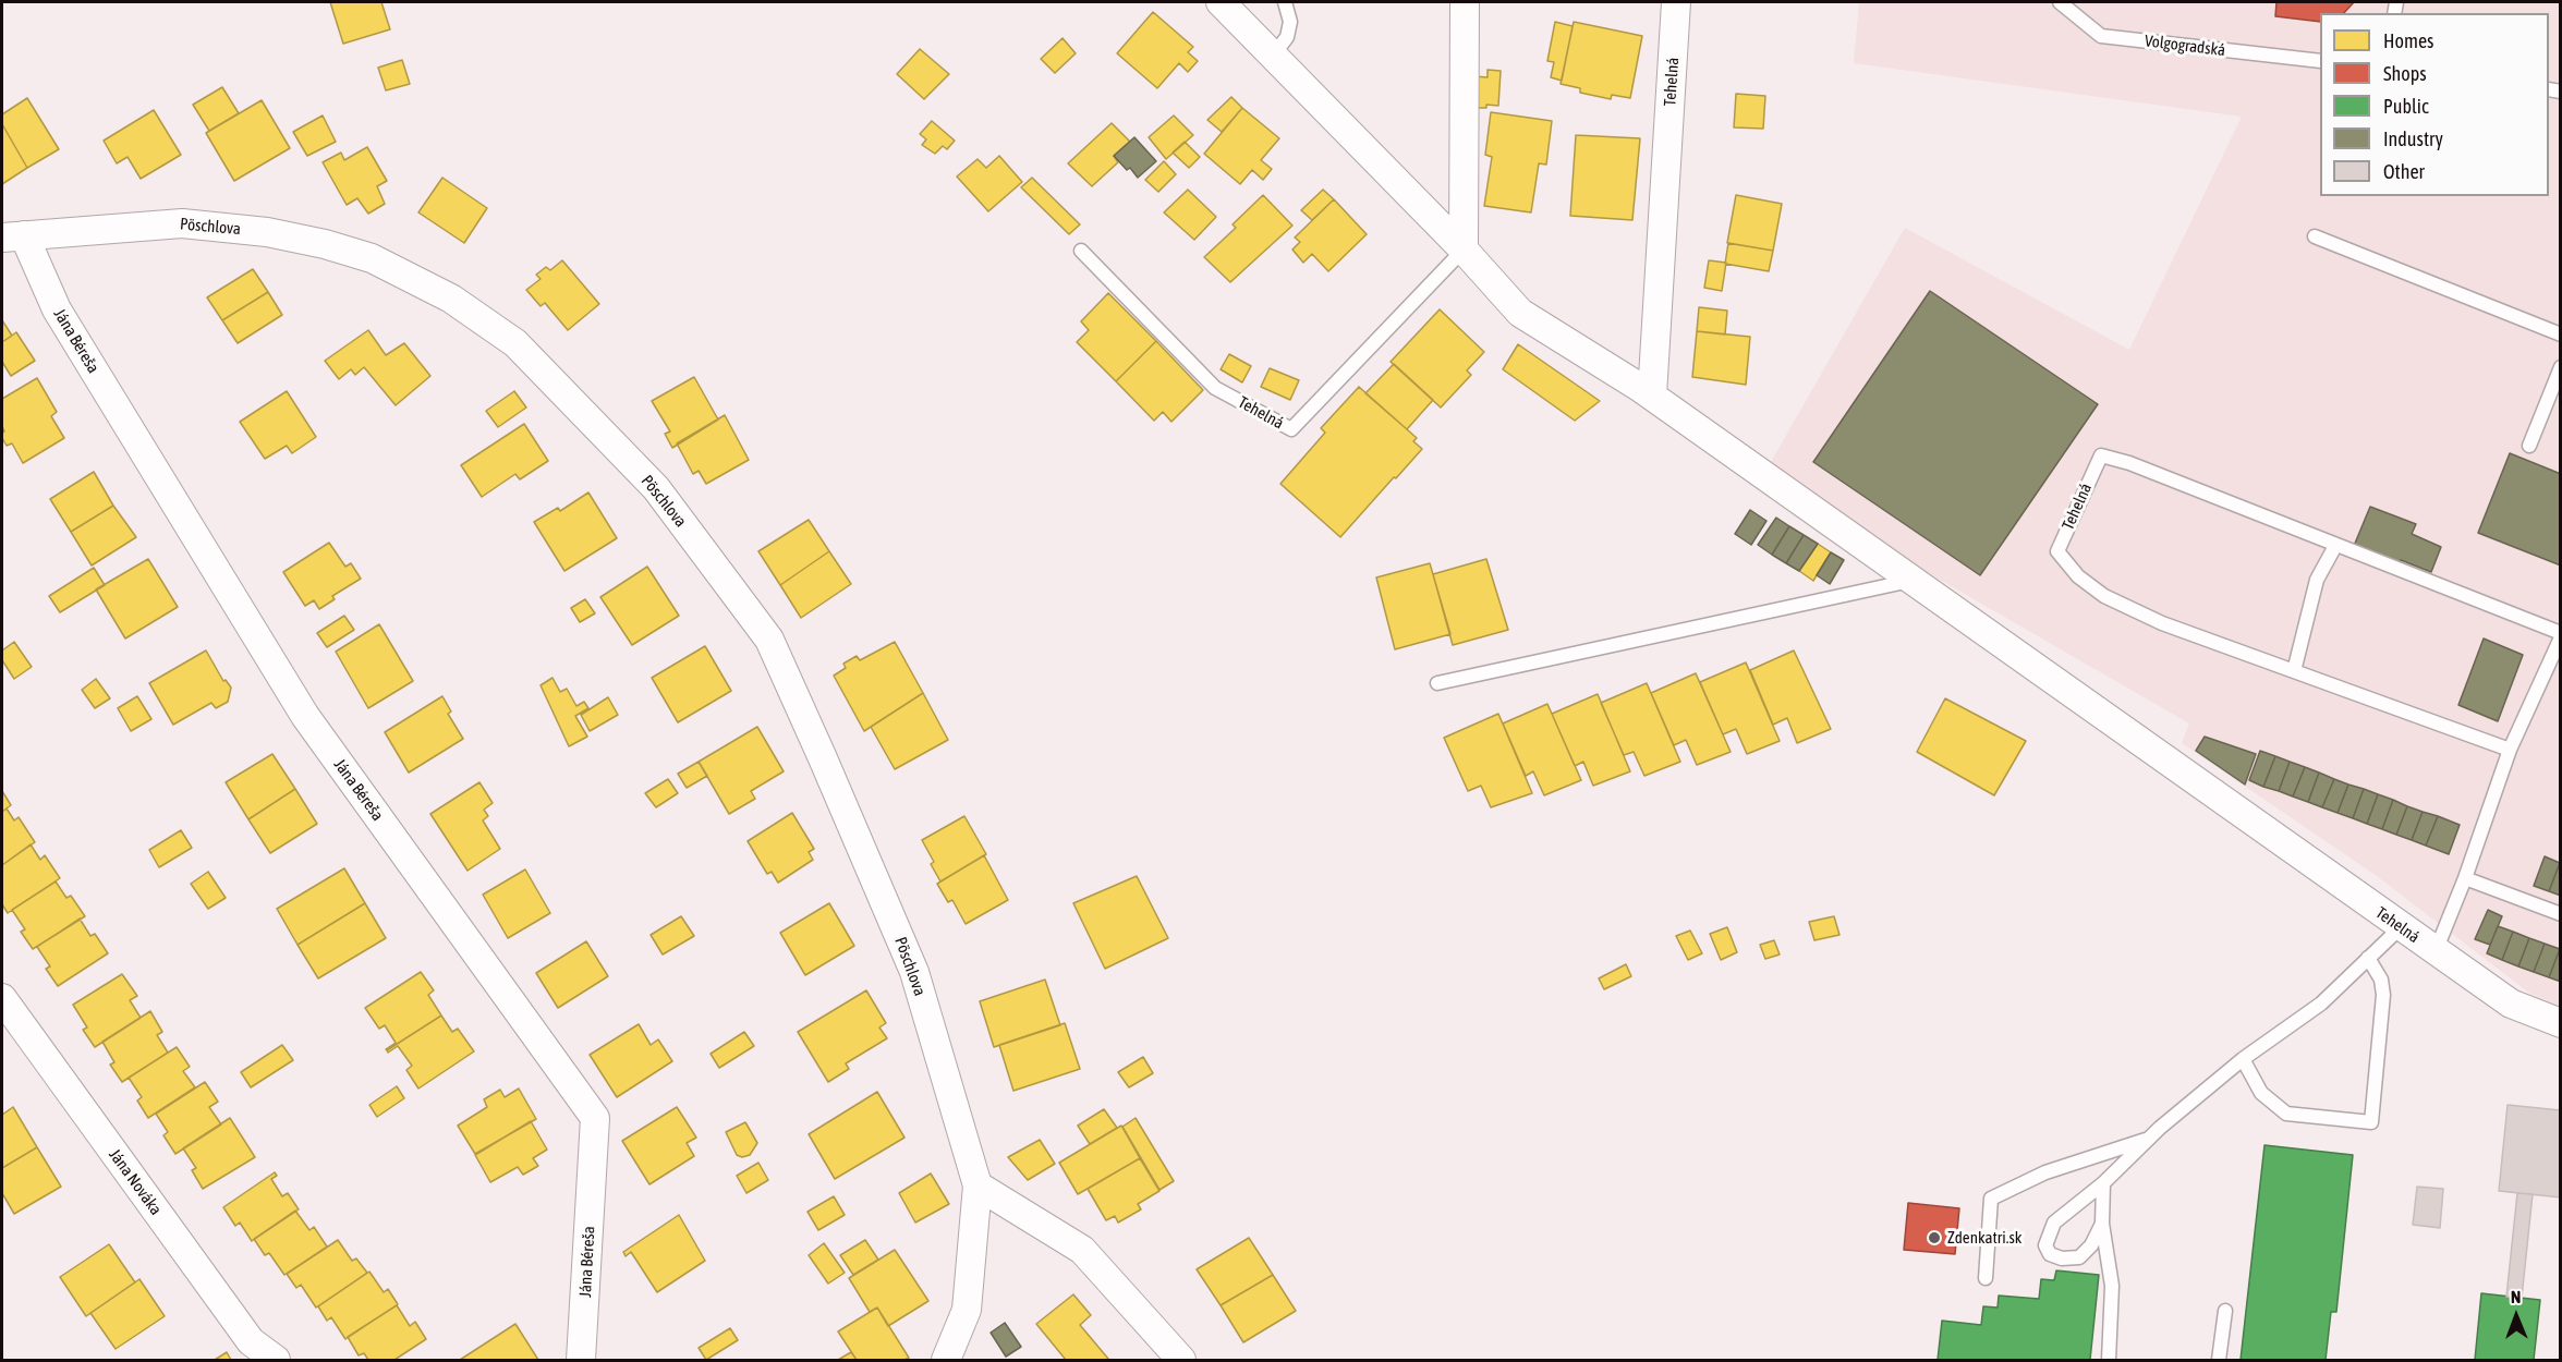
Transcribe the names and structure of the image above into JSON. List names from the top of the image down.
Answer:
{
  "streets": {
    "street": [
      "Tehelná",
      "Pöschlova",
      "Jána Béreša",
      "Jána Nováka"
    ],
    "lane": ["Volgogradská"]
  },
  "crossings": [
    ["Pöschlova", "Jána Béreša"]
  ],
  "places": ["Zdenkatri.sk"],
  "legend": [
    "Homes",
    "Shops",
    "Public",
    "Industry",
    "Other"
  ],
  "north": "top"
}
